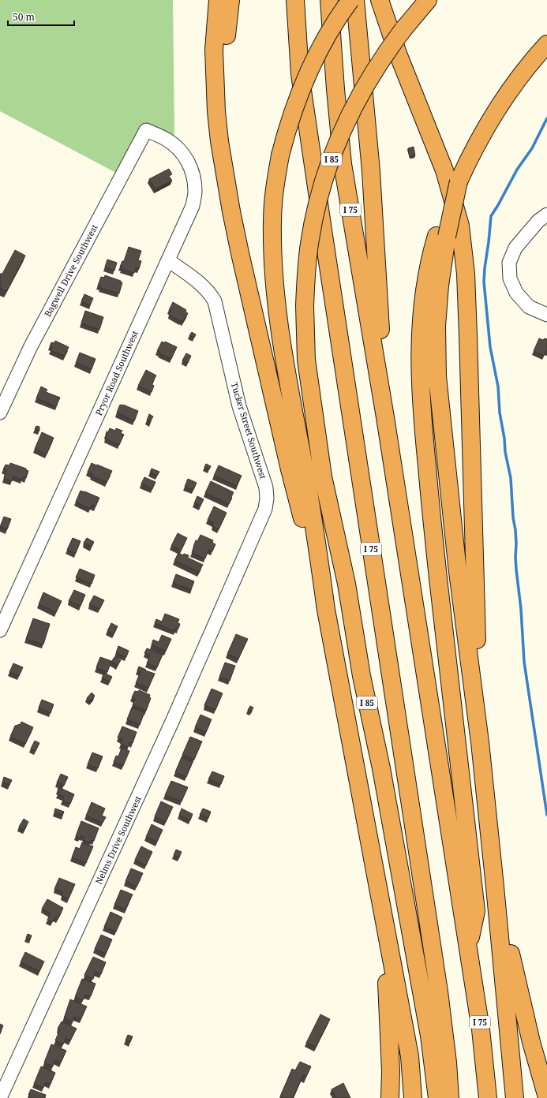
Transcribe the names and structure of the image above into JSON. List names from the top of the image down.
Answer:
{
  "streets": {
    "highway": ["I 85", "I 75"],
    "street": [
      "Bagwell Drive Southwest",
      "Pryor Road Southwest",
      "Tucker Street Southwest",
      "Nelms Drive Southwest"
    ]
  },
  "crossings": [
    ["Bagwell Drive Southwest", "Pryor Road Southwest"],
    ["Pryor Road Southwest", "Tucker Street Southwest"],
    ["Tucker Street Southwest", "Nelms Drive Southwest"]
  ],
  "scale_bar": "50 m"
}
